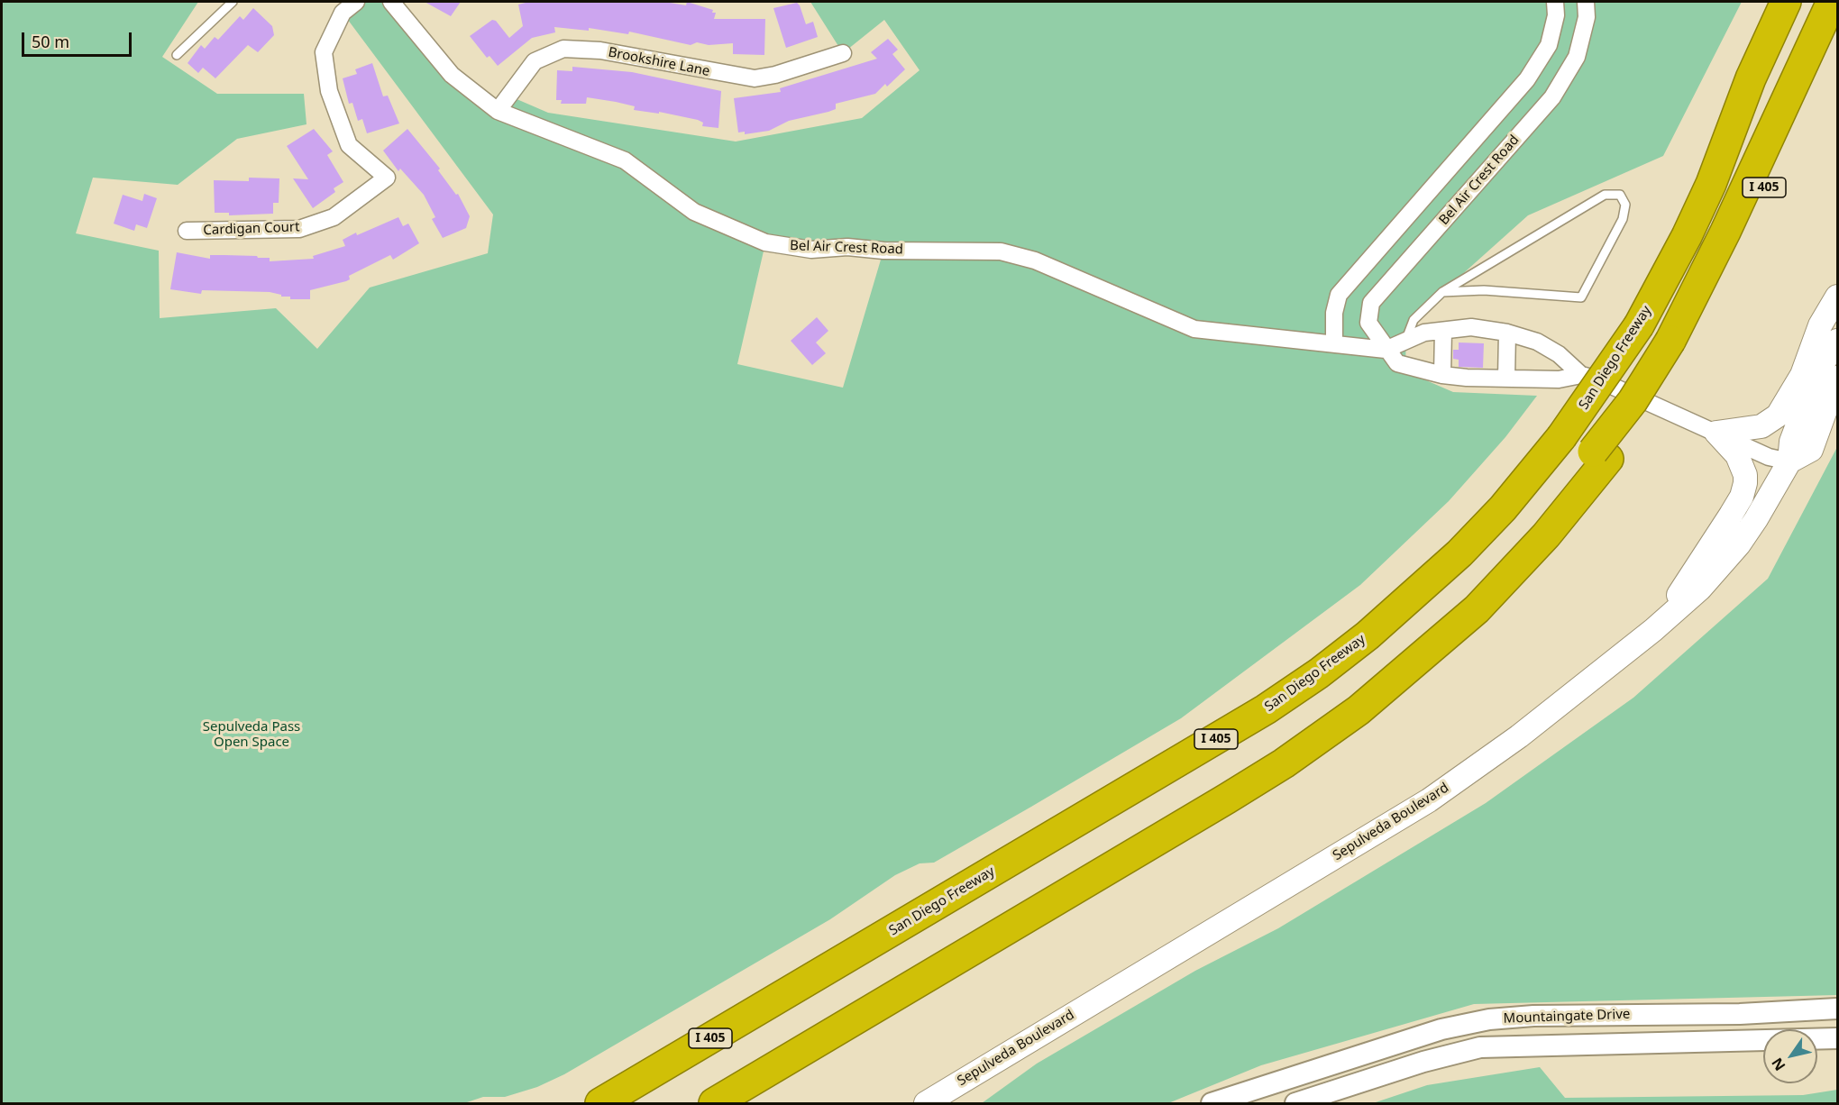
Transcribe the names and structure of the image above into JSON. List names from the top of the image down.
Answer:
{
  "streets": {
    "highway": ["I 405", "San Diego Freeway"],
    "main road": ["Sepulveda Boulevard"],
    "street": [
      "Brookshire Lane",
      "Bel Air Crest Road",
      "Cardigan Court",
      "Mountaingate Drive"
    ]
  },
  "crossings": [
    ["Brookshire Lane", "Bel Air Crest Road"],
    ["Bel Air Crest Road", "Sepulveda Boulevard"]
  ],
  "parks": ["Sepulveda Pass Open Space"],
  "scale_bar": "50 m",
  "north": "bottom left"
}
